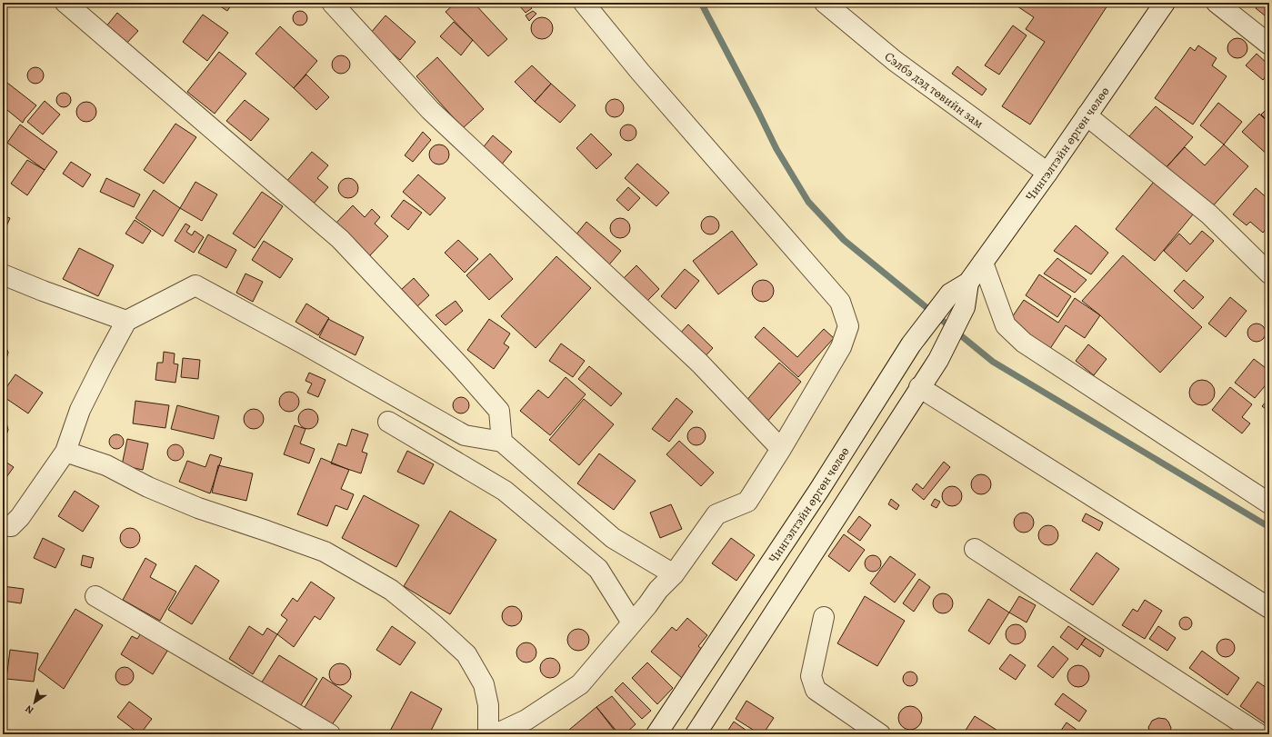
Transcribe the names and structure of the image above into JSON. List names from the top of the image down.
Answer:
{
  "streets": {
    "street": ["Сэлбэ дэд төвийн зам", "Чингэлтэйн өргөн чөлөө"]
  },
  "crossings": [
    ["Сэлбэ дэд төвийн зам", "Чингэлтэйн өргөн чөлөө"]
  ],
  "north": "bottom left"
}
